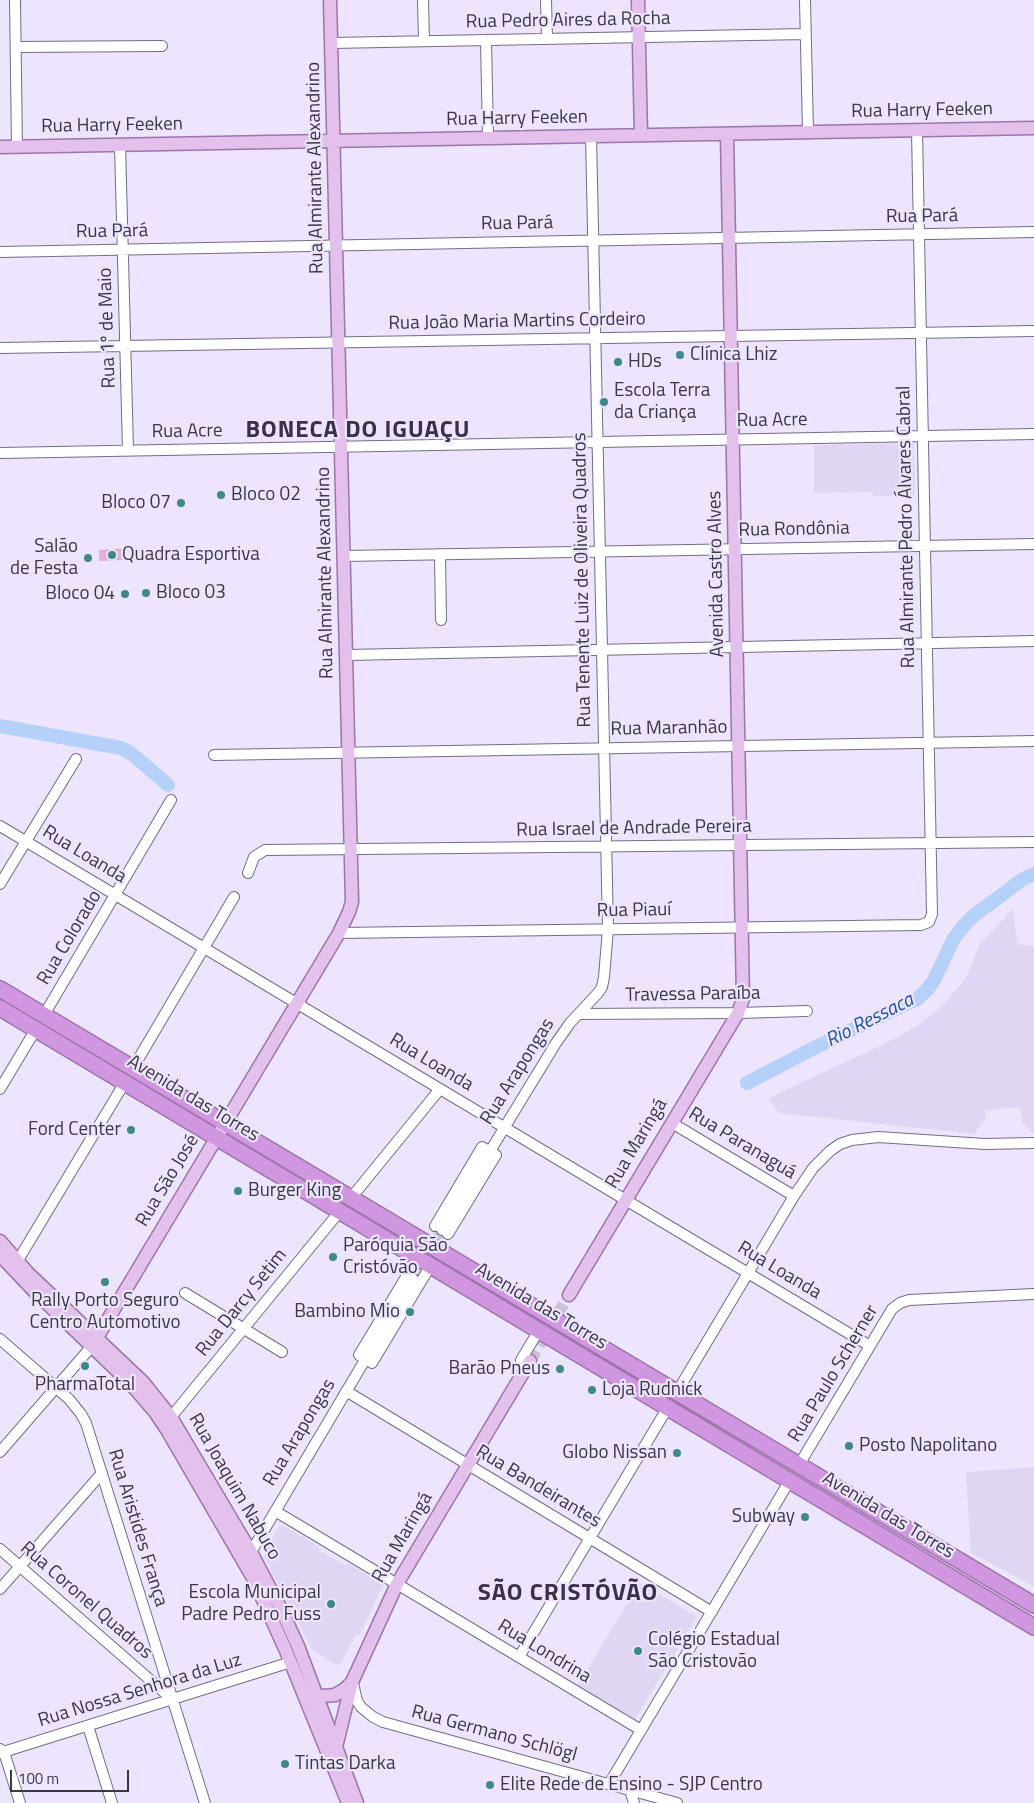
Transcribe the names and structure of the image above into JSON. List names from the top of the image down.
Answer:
{
  "streets": {
    "highway": ["Avenida das Torres"],
    "main road": [
      "Rua Harry Feeken",
      "Rua Almirante Alexandrino",
      "Avenida Castro Alves",
      "Rua Maringá",
      "Rua São José",
      "Rua Joaquim Nabuco"
    ],
    "street": [
      "Rua Pedro Aires da Rocha",
      "Rua Pará",
      "Rua João Maria Martins Cordeiro",
      "Rua 1º de Maio",
      "Rua Acre",
      "Rua Almirante Pedro Álvares Cabral",
      "Rua Rondônia",
      "Rua Tenente Luiz de Oliveira Quadros",
      "Rua Maranhão",
      "Rua Israel de Andrade Pereira",
      "Rua Loanda",
      "Rua Piauí",
      "Rua Colorado",
      "Travessa Paraíba",
      "Rua Arapongas",
      "Rua Paranaguá",
      "Rua Darcy Setim",
      "Rua Paulo Scherner",
      "Rua Bandeirantes",
      "Rua Aristides França",
      "Rua Coronel Quadros",
      "Rua Londrina",
      "Rua Nossa Senhora da Luz",
      "Rua Germano Schlögl"
    ]
  },
  "crossings": [
    ["Rua Pedro Aires da Rocha", "Rua Almirante Alexandrino"],
    ["Rua Harry Feeken", "Rua Almirante Alexandrino"],
    ["Rua Harry Feeken", "Rua 1º de Maio"],
    ["Rua Harry Feeken", "Rua Almirante Pedro Álvares Cabral"],
    ["Rua Harry Feeken", "Avenida Castro Alves"],
    ["Rua Harry Feeken", "Rua Tenente Luiz de Oliveira Quadros"],
    ["Rua Almirante Alexandrino", "Rua Pará"],
    ["Rua Almirante Alexandrino", "Rua João Maria Martins Cordeiro"],
    ["Rua Almirante Alexandrino", "Rua Acre"],
    ["Rua Almirante Alexandrino", "Rua Rondônia"],
    ["Rua Almirante Alexandrino", "Rua Maranhão"],
    ["Rua Almirante Alexandrino", "Rua Israel de Andrade Pereira"],
    ["Rua Almirante Alexandrino", "Rua Piauí"],
    ["Rua Almirante Alexandrino", "Rua São José"],
    ["Rua Pará", "Rua 1º de Maio"],
    ["Rua Pará", "Rua Almirante Pedro Álvares Cabral"],
    ["Rua Pará", "Avenida Castro Alves"],
    ["Rua Pará", "Rua Tenente Luiz de Oliveira Quadros"],
    ["Rua João Maria Martins Cordeiro", "Rua 1º de Maio"],
    ["Rua João Maria Martins Cordeiro", "Rua Almirante Pedro Álvares Cabral"],
    ["Rua João Maria Martins Cordeiro", "Avenida Castro Alves"],
    ["Rua João Maria Martins Cordeiro", "Rua Tenente Luiz de Oliveira Quadros"],
    ["Rua 1º de Maio", "Rua Acre"],
    ["Rua Acre", "Rua Almirante Pedro Álvares Cabral"],
    ["Rua Acre", "Avenida Castro Alves"],
    ["Rua Acre", "Rua Tenente Luiz de Oliveira Quadros"],
    ["Rua Almirante Pedro Álvares Cabral", "Rua Rondônia"],
    ["Rua Almirante Pedro Álvares Cabral", "Rua Maranhão"],
    ["Rua Almirante Pedro Álvares Cabral", "Rua Israel de Andrade Pereira"],
    ["Rua Almirante Pedro Álvares Cabral", "Rua Piauí"],
    ["Rua Rondônia", "Avenida Castro Alves"],
    ["Rua Rondônia", "Rua Tenente Luiz de Oliveira Quadros"],
    ["Avenida Castro Alves", "Rua Maranhão"],
    ["Avenida Castro Alves", "Rua Israel de Andrade Pereira"],
    ["Avenida Castro Alves", "Rua Piauí"],
    ["Avenida Castro Alves", "Travessa Paraíba"],
    ["Avenida Castro Alves", "Rua Maringá"],
    ["Rua Tenente Luiz de Oliveira Quadros", "Rua Maranhão"],
    ["Rua Tenente Luiz de Oliveira Quadros", "Rua Israel de Andrade Pereira"],
    ["Rua Tenente Luiz de Oliveira Quadros", "Rua Piauí"],
    ["Rua Tenente Luiz de Oliveira Quadros", "Travessa Paraíba"],
    ["Rua Tenente Luiz de Oliveira Quadros", "Rua Arapongas"],
    ["Rua Loanda", "Rua Colorado"],
    ["Rua Loanda", "Rua Arapongas"],
    ["Rua Loanda", "Rua Maringá"],
    ["Rua Loanda", "Rua São José"],
    ["Rua Loanda", "Rua Paulo Scherner"],
    ["Rua Piauí", "Rua São José"],
    ["Rua Colorado", "Avenida das Torres"],
    ["Travessa Paraíba", "Rua Arapongas"],
    ["Travessa Paraíba", "Rua Maringá"],
    ["Rua Arapongas", "Avenida das Torres"],
    ["Rua Arapongas", "Rua Joaquim Nabuco"],
    ["Rua Arapongas", "Rua Bandeirantes"],
    ["Rua Arapongas", "Rua Londrina"],
    ["Avenida das Torres", "Rua São José"],
    ["Avenida das Torres", "Rua Darcy Setim"],
    ["Avenida das Torres", "Rua Paulo Scherner"],
    ["Rua Maringá", "Rua Paranaguá"],
    ["Rua Maringá", "Rua Joaquim Nabuco"],
    ["Rua Maringá", "Rua Bandeirantes"],
    ["Rua Maringá", "Rua Londrina"],
    ["Rua Maringá", "Rua Germano Schlögl"],
    ["Rua São José", "Rua Joaquim Nabuco"],
    ["Rua Darcy Setim", "Rua Joaquim Nabuco"],
    ["Rua Joaquim Nabuco", "Rua Nossa Senhora da Luz"],
    ["Rua Aristides França", "Rua Coronel Quadros"],
    ["Rua Aristides França", "Rua Nossa Senhora da Luz"],
    ["Rua Coronel Quadros", "Rua Nossa Senhora da Luz"]
  ],
  "districts": ["BONECA DO IGUAÇU", "SÃO CRISTÓVÃO"],
  "water": ["Rio Ressaca"],
  "places": [
    "Clínica Lhiz",
    "HDs",
    "Escola Terra da Criança",
    "Bloco 02",
    "Bloco 07",
    "Quadra Esportiva",
    "Salão de Festa",
    "Bloco 03",
    "Bloco 04",
    "Ford Center",
    "Burger King",
    "Paróquia São Cristóvão",
    "Rally Porto Seguro Centro Automotivo",
    "Bambino Mio",
    "PharmaTotal",
    "Barão Pneus",
    "Loja Rudnick",
    "Posto Napolitano",
    "Globo Nissan",
    "Subway",
    "Escola Municipal Padre Pedro Fuss",
    "Colégio Estadual São Cristovão",
    "Tintas Darka",
    "Elite Rede de Ensino - SJP Centro"
  ],
  "scale_bar": "100 m"
}
